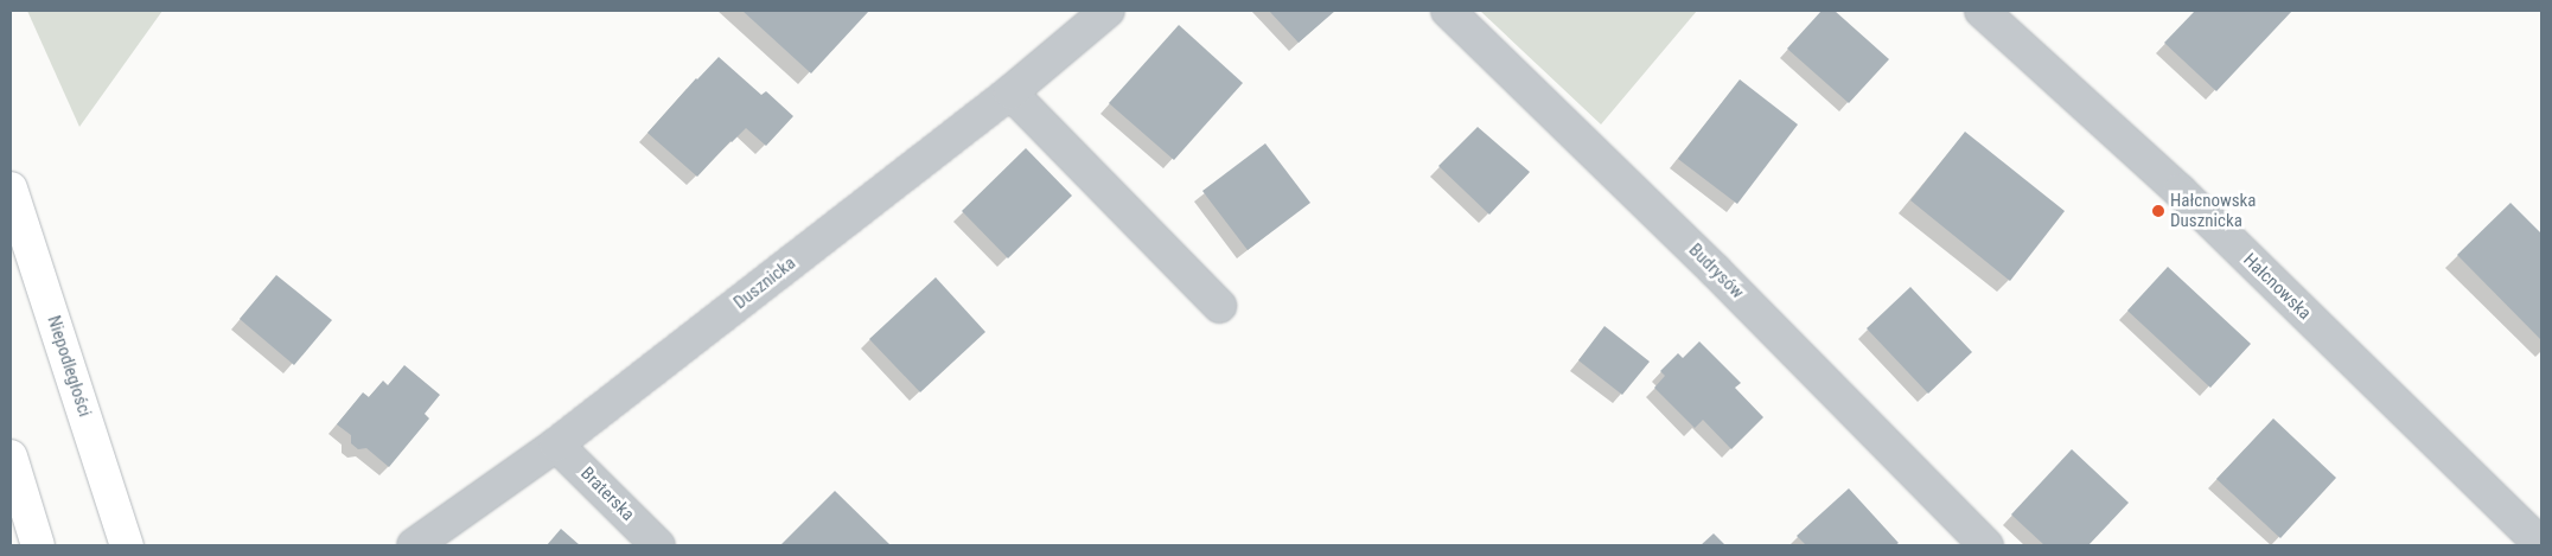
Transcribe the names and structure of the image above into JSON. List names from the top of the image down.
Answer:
{
  "streets": {
    "highway": ["Niepodległości"],
    "street": [
      "Budrysów",
      "Dusznicka",
      "Hałcnowska",
      "Braterska"
    ]
  },
  "crossings": [
    ["Dusznicka", "Braterska"]
  ],
  "places": ["Hałcnowska Dusznicka"]
}
